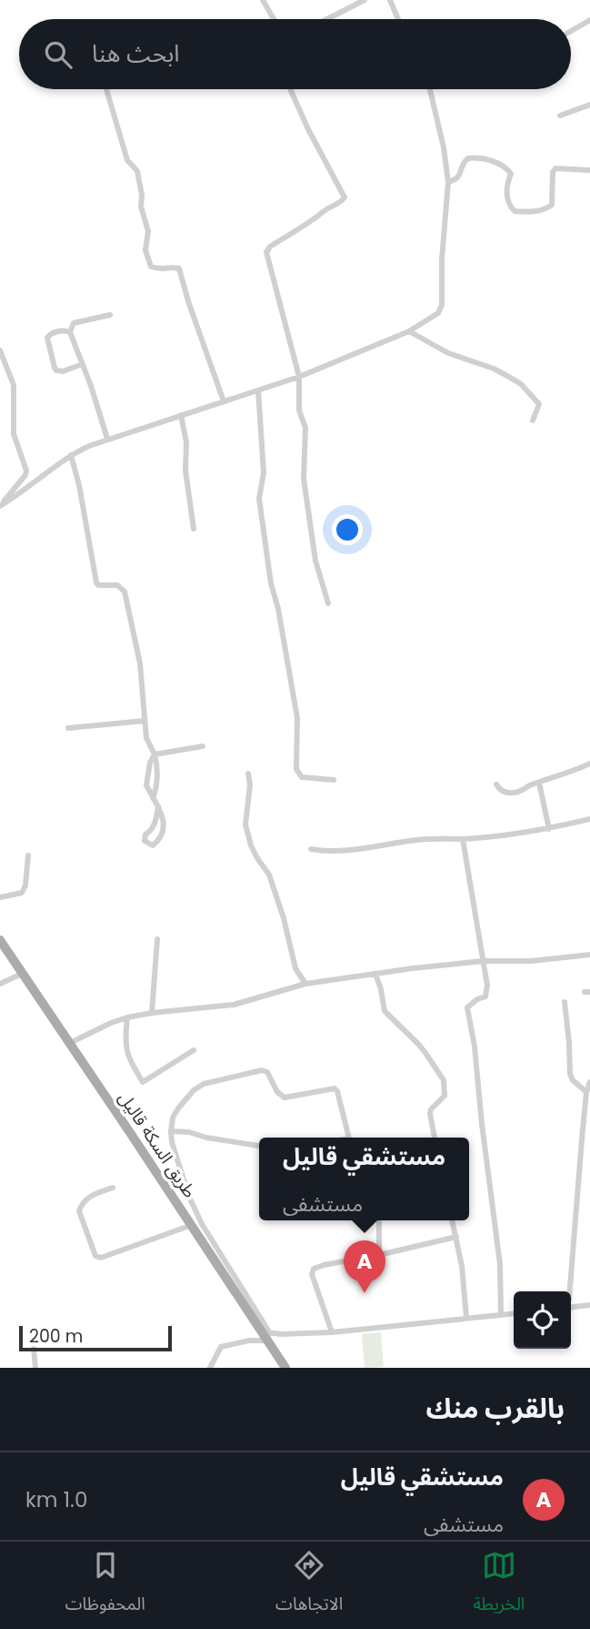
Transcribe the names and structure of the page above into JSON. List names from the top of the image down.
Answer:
{
  "streets": {
    "main road": ["طريق السكة قاليل"]
  },
  "scale_bar": "200 m",
  "page": {
    "search": "ابحث هنا",
    "popup": ["مستشقي قاليل", "مستشفى"],
    "pins": "A",
    "scale": "200 m",
    "heading": "بالقرب منك",
    "list": [
      {
        "mark": "A",
        "name": "مستشقي قاليل",
        "note": "مستشفى",
        "value": "1.0 km"
      }
    ],
    "nav": ["الخريطة", "الاتجاهات", "المحفوظات"]
  }
}
